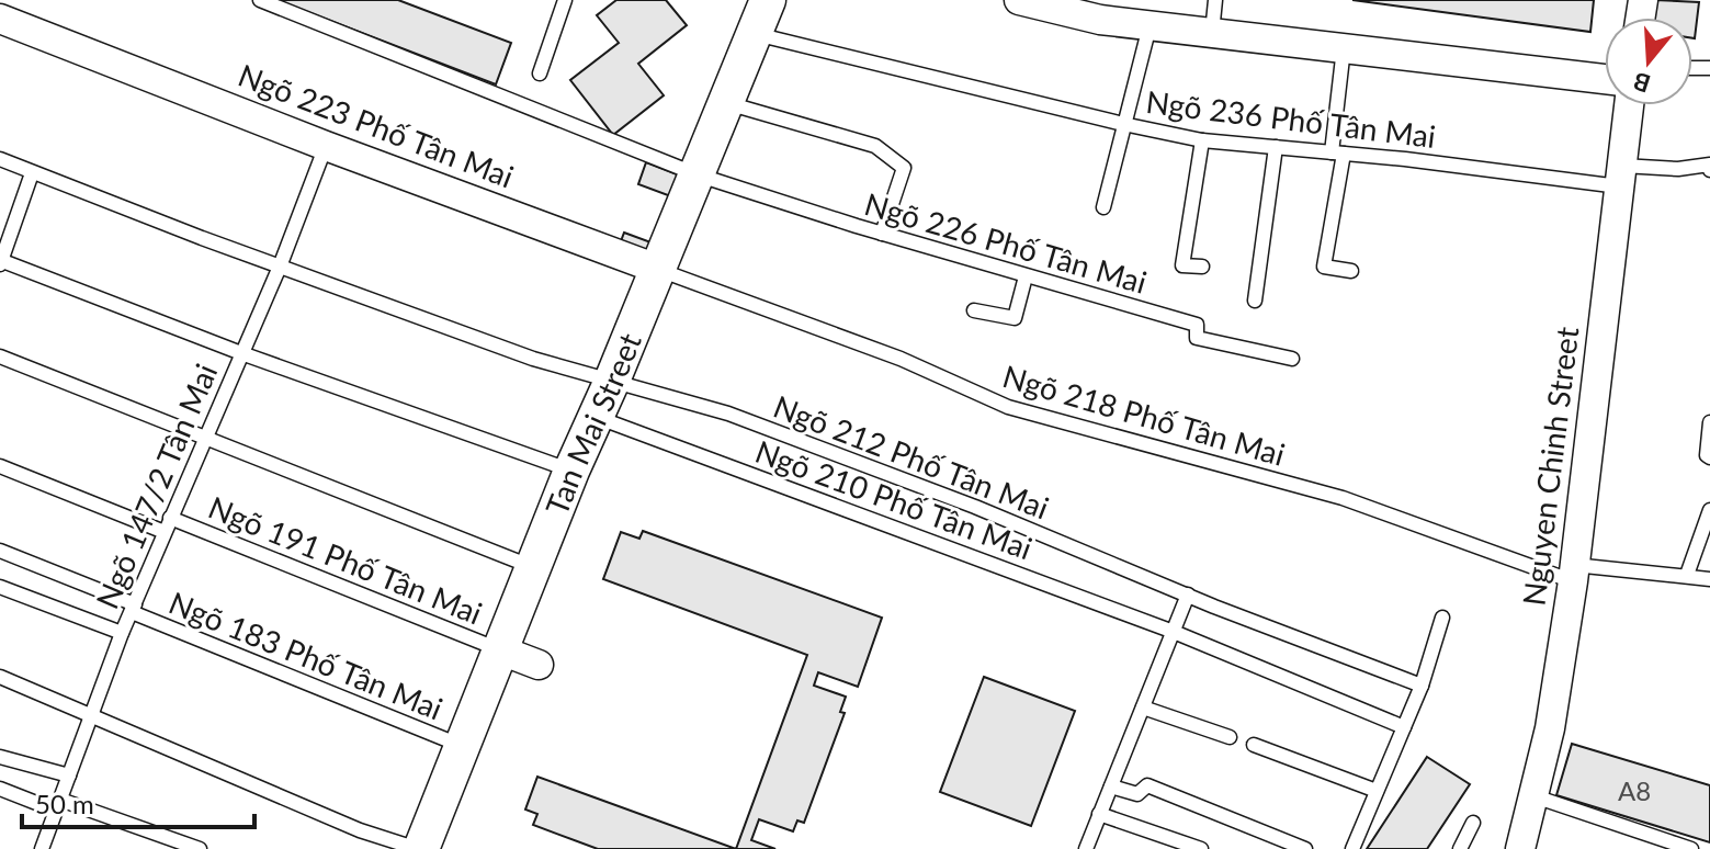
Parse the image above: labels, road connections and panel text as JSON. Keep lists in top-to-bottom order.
{
  "streets": {
    "street": ["Ngõ 223 Phố Tân Mai", "Tan Mai Street", "Nguyen Chinh Street"],
    "lane": [
      "Ngõ 236 Phố Tân Mai",
      "Ngõ 226 Phố Tân Mai",
      "Ngõ 218 Phố Tân Mai",
      "Ngõ 212 Phố Tân Mai",
      "Ngõ 147/2 Tân Mai",
      "Ngõ 210 Phố Tân Mai",
      "Ngõ 191 Phố Tân Mai",
      "Ngõ 183 Phố Tân Mai"
    ]
  },
  "crossings": [
    ["Ngõ 236 Phố Tân Mai", "Tan Mai Street"],
    ["Ngõ 236 Phố Tân Mai", "Nguyen Chinh Street"],
    ["Ngõ 223 Phố Tân Mai", "Ngõ 218 Phố Tân Mai"],
    ["Ngõ 223 Phố Tân Mai", "Tan Mai Street"],
    ["Ngõ 223 Phố Tân Mai", "Ngõ 147/2 Tân Mai"],
    ["Ngõ 226 Phố Tân Mai", "Tan Mai Street"],
    ["Ngõ 218 Phố Tân Mai", "Tan Mai Street"],
    ["Ngõ 218 Phố Tân Mai", "Nguyen Chinh Street"],
    ["Tan Mai Street", "Ngõ 212 Phố Tân Mai"],
    ["Tan Mai Street", "Ngõ 210 Phố Tân Mai"],
    ["Tan Mai Street", "Ngõ 191 Phố Tân Mai"],
    ["Tan Mai Street", "Ngõ 183 Phố Tân Mai"],
    ["Ngõ 212 Phố Tân Mai", "Ngõ 147/2 Tân Mai"],
    ["Ngõ 147/2 Tân Mai", "Ngõ 191 Phố Tân Mai"],
    ["Ngõ 147/2 Tân Mai", "Ngõ 183 Phố Tân Mai"]
  ],
  "house_numbers": ["A8"],
  "scale_bar": "50 m",
  "north": "bottom"
}
